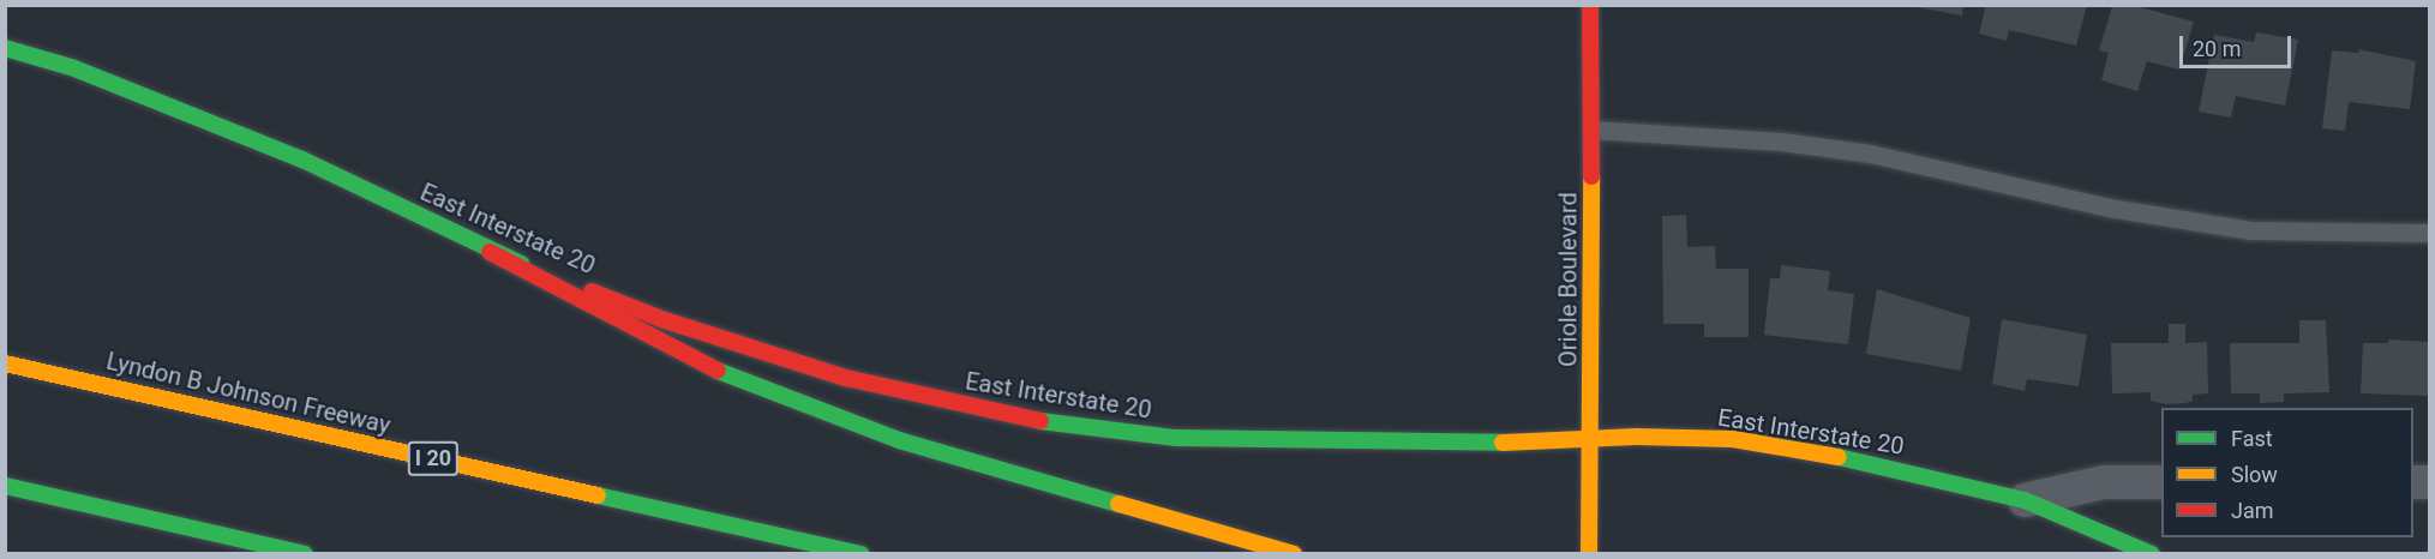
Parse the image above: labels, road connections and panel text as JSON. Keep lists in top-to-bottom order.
{
  "streets": {
    "main road": [
      "East Interstate 20",
      "Oriole Boulevard",
      "Lyndon B Johnson Freeway",
      "I 20"
    ]
  },
  "crossings": [
    ["East Interstate 20", "Oriole Boulevard"]
  ],
  "legend": ["Fast", "Slow", "Jam"],
  "scale_bar": "20 m"
}
